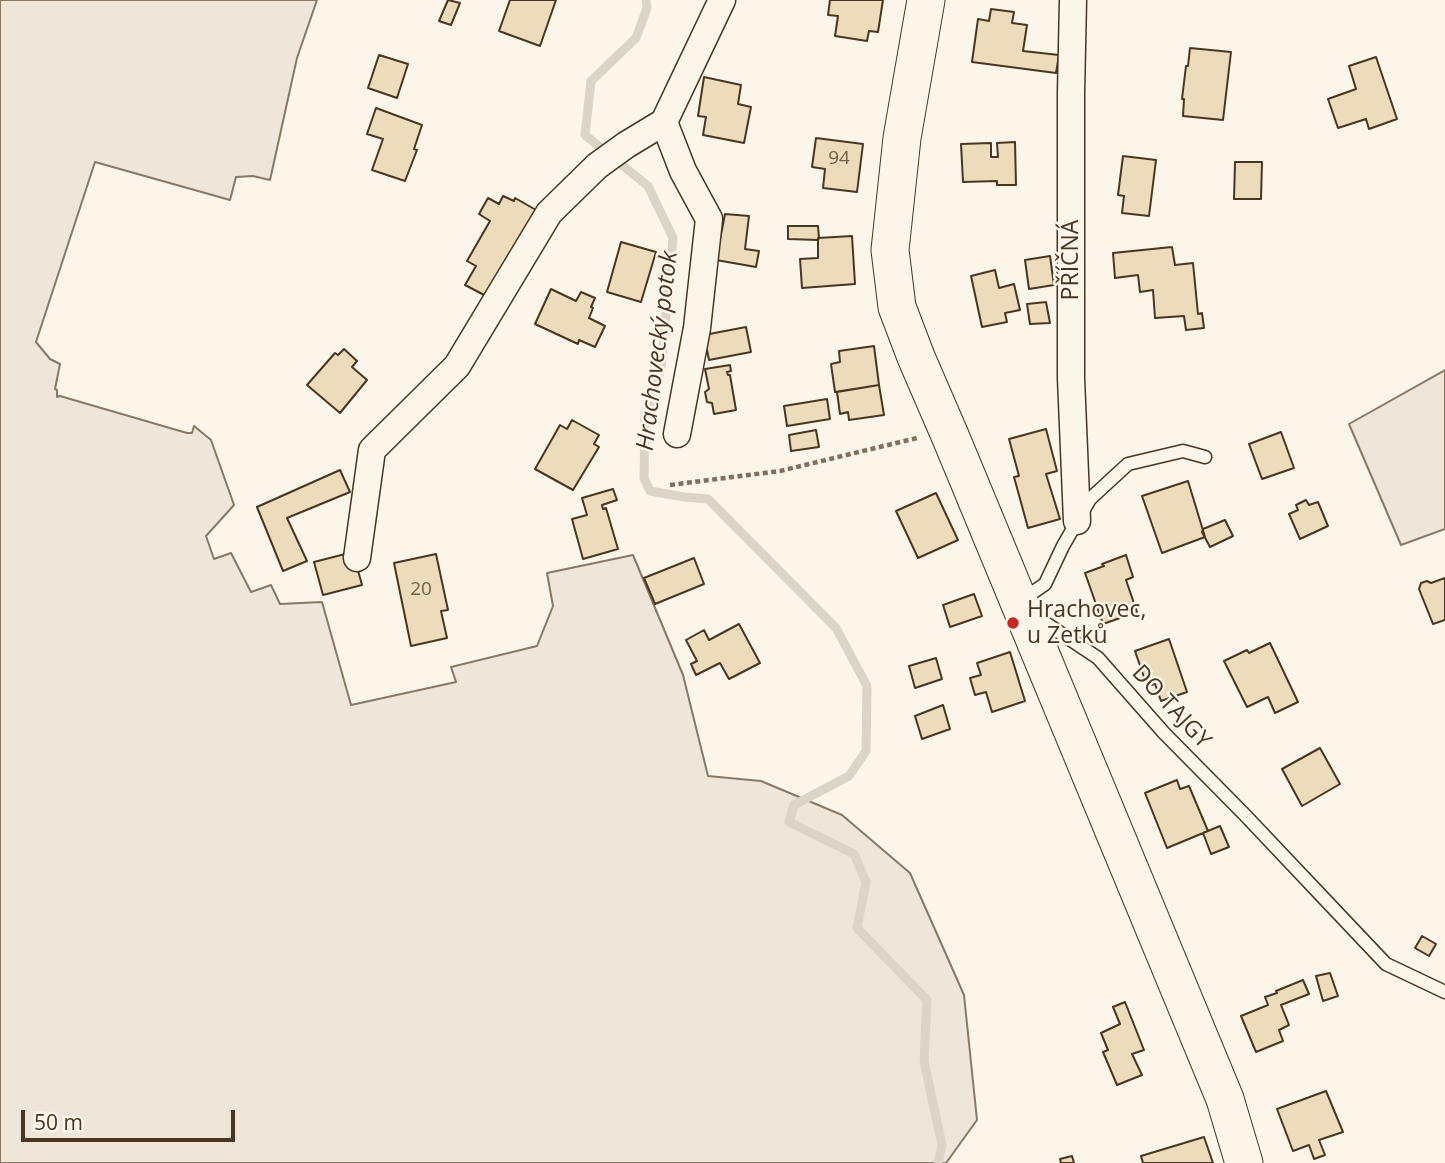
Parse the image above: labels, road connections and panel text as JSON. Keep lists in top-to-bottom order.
{
  "streets": {
    "street": ["PŘÍČNÁ"],
    "lane": ["DO TAJGY"]
  },
  "water": ["Hrachovecký potok"],
  "places": ["Hrachovec, u Zetků"],
  "house_numbers": ["94", "20"],
  "scale_bar": "50 m"
}
